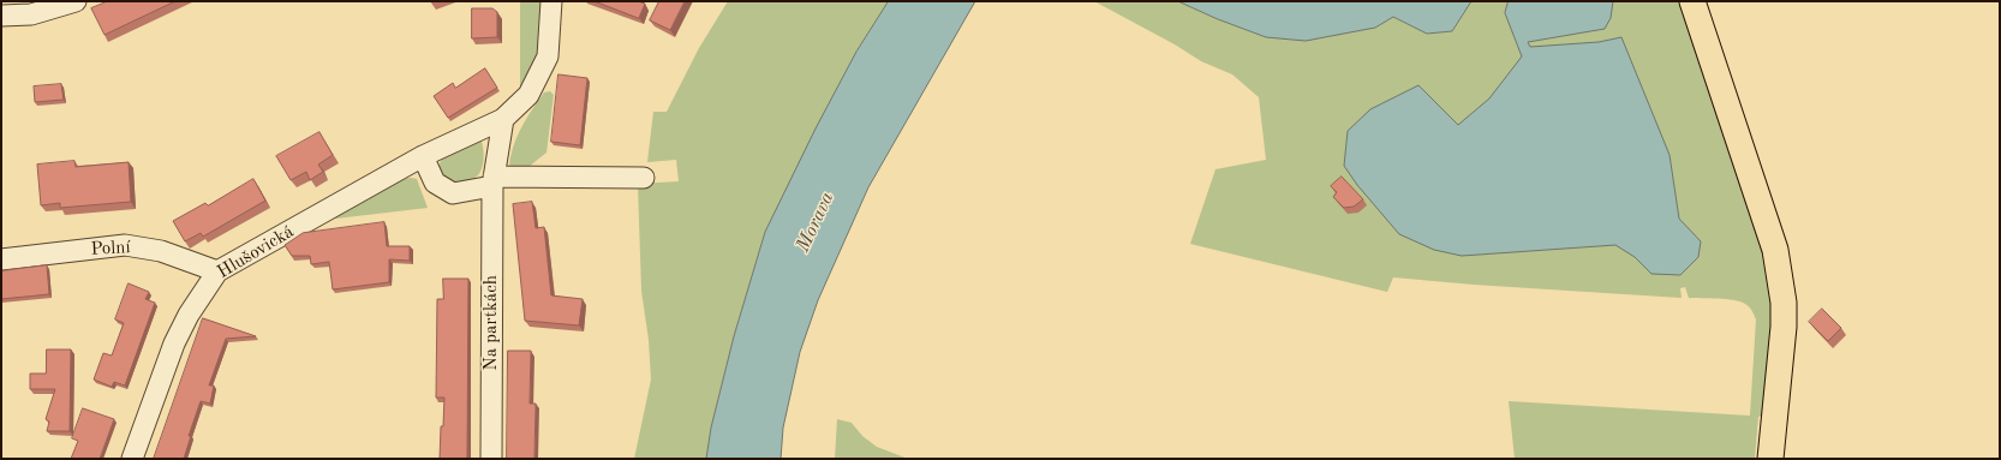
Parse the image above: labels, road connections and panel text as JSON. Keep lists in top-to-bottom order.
{
  "streets": {
    "street": ["Polní", "Hlušovická", "Na partkách"]
  },
  "crossings": [
    ["Polní", "Hlušovická"],
    ["Hlušovická", "Na partkách"]
  ],
  "water": ["Morava"]
}
